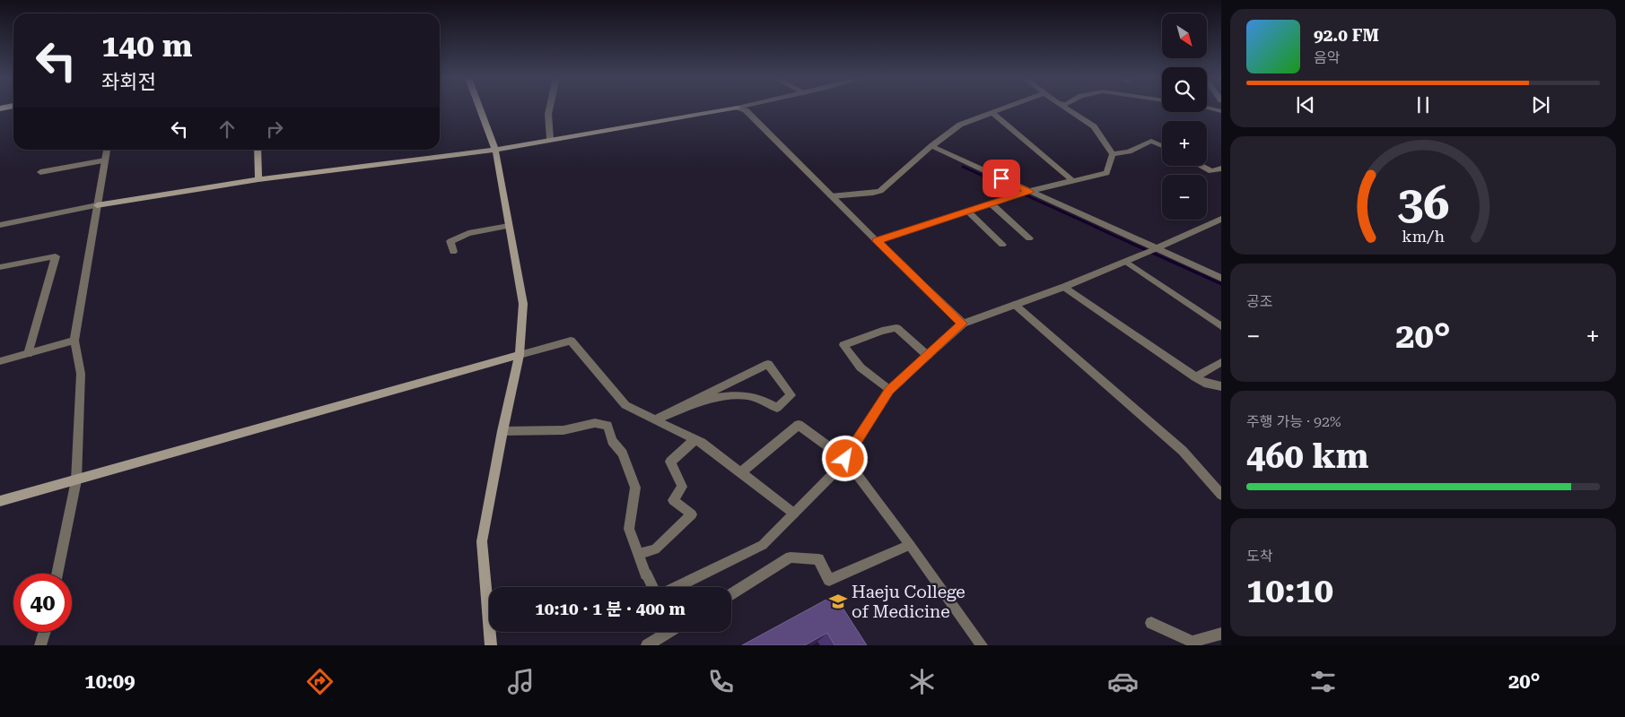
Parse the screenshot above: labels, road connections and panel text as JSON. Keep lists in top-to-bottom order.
{
  "places": {
    "school or university": ["Haeju College of Medicine"]
  },
  "north": "bottom right",
  "page": {
    "map_buttons": ["+", "−"],
    "turn": ["140 m", "좌회전"],
    "song": ["92.0 FM", "음악"],
    "tile": [
      "공조",
      ["주행 가능 · 92%", "460 km"],
      ["도착", "10:10"]
    ],
    "heat": ["−", "20°", "+"],
    "limit": "40",
    "trip": "10:10 · 1 분 · 400 m",
    "tabs": ["10:09", "20°"],
    "gauge": ["36", "km/h"]
  }
}
